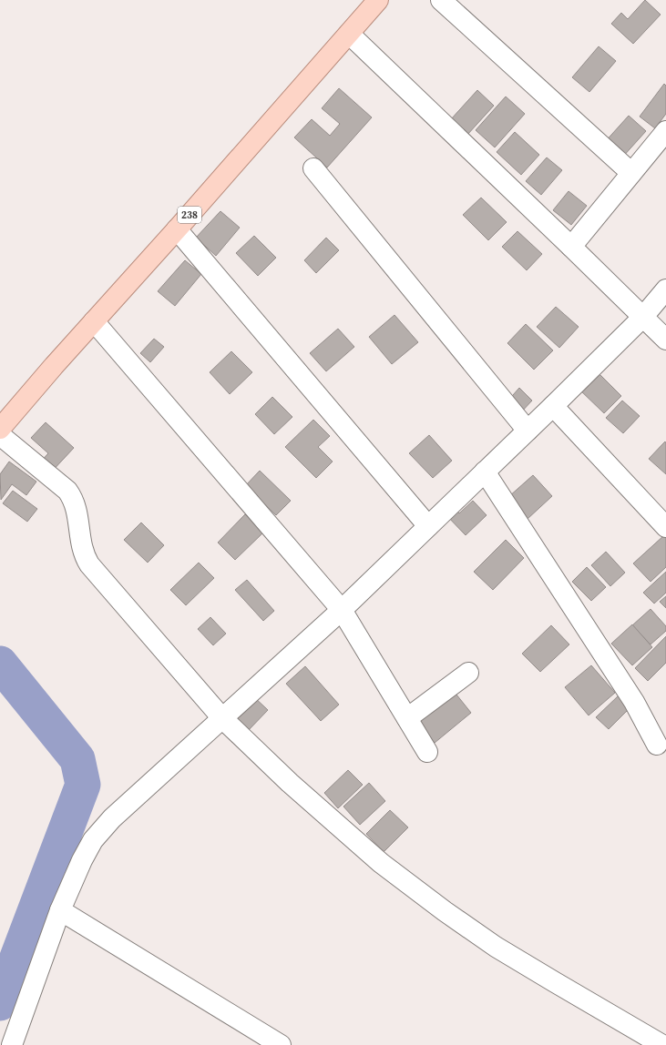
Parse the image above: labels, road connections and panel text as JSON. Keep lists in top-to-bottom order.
{
  "streets": {
    "main road": ["238"]
  }
}
